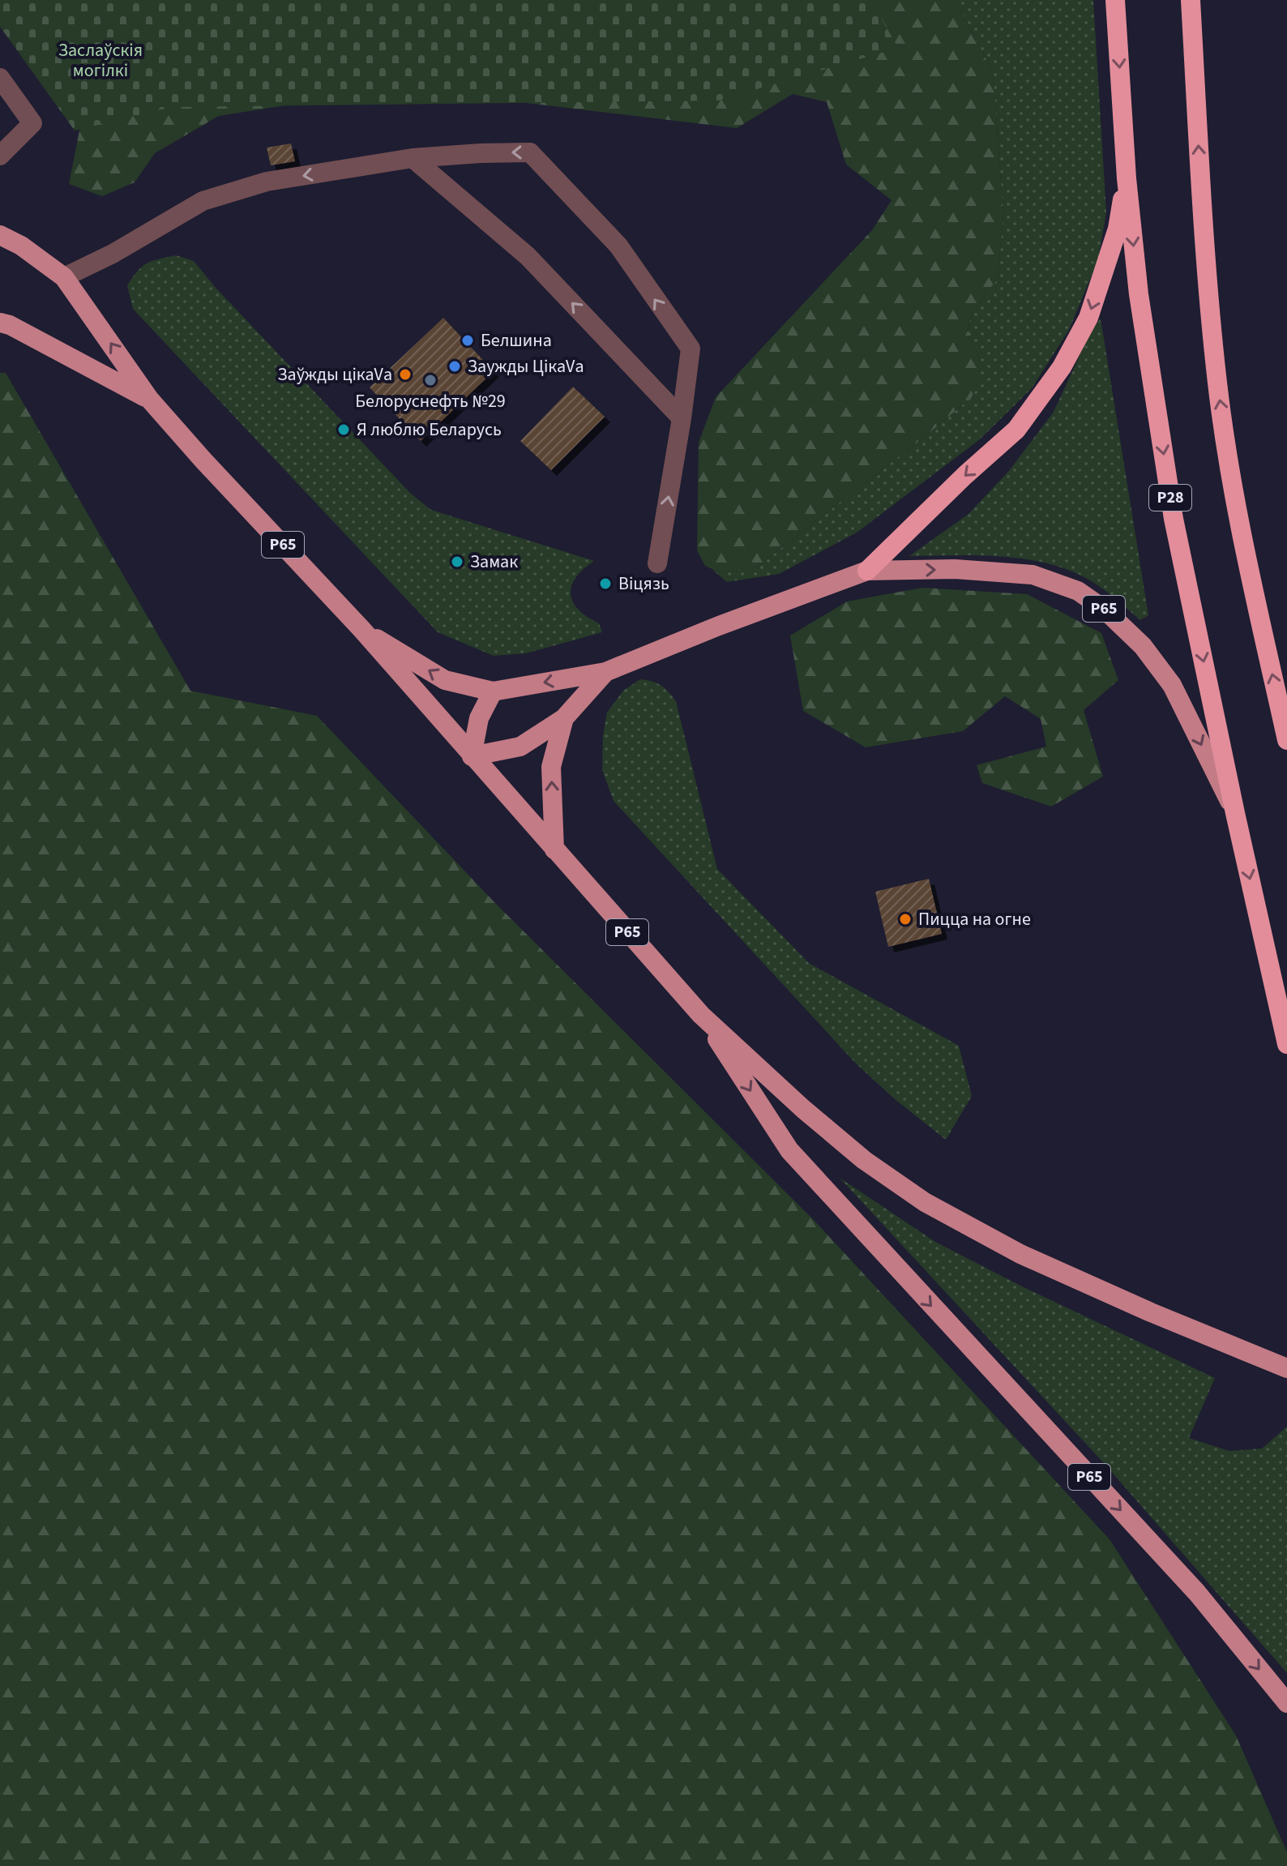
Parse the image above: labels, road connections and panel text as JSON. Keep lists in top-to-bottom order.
{
  "streets": {
    "highway": ["Р28", "Р65"]
  },
  "crossings": [
    ["Р28", "Р65"]
  ],
  "parks": ["Заслаўскія могілкі"],
  "places": [
    "Белшина",
    "Заужды ЦікаVа",
    "Заўжды цікаVа",
    "Белоруснефть №29",
    "Я люблю Беларусь",
    "Замак",
    "Віцязь",
    "Пицца на огне"
  ]
}
